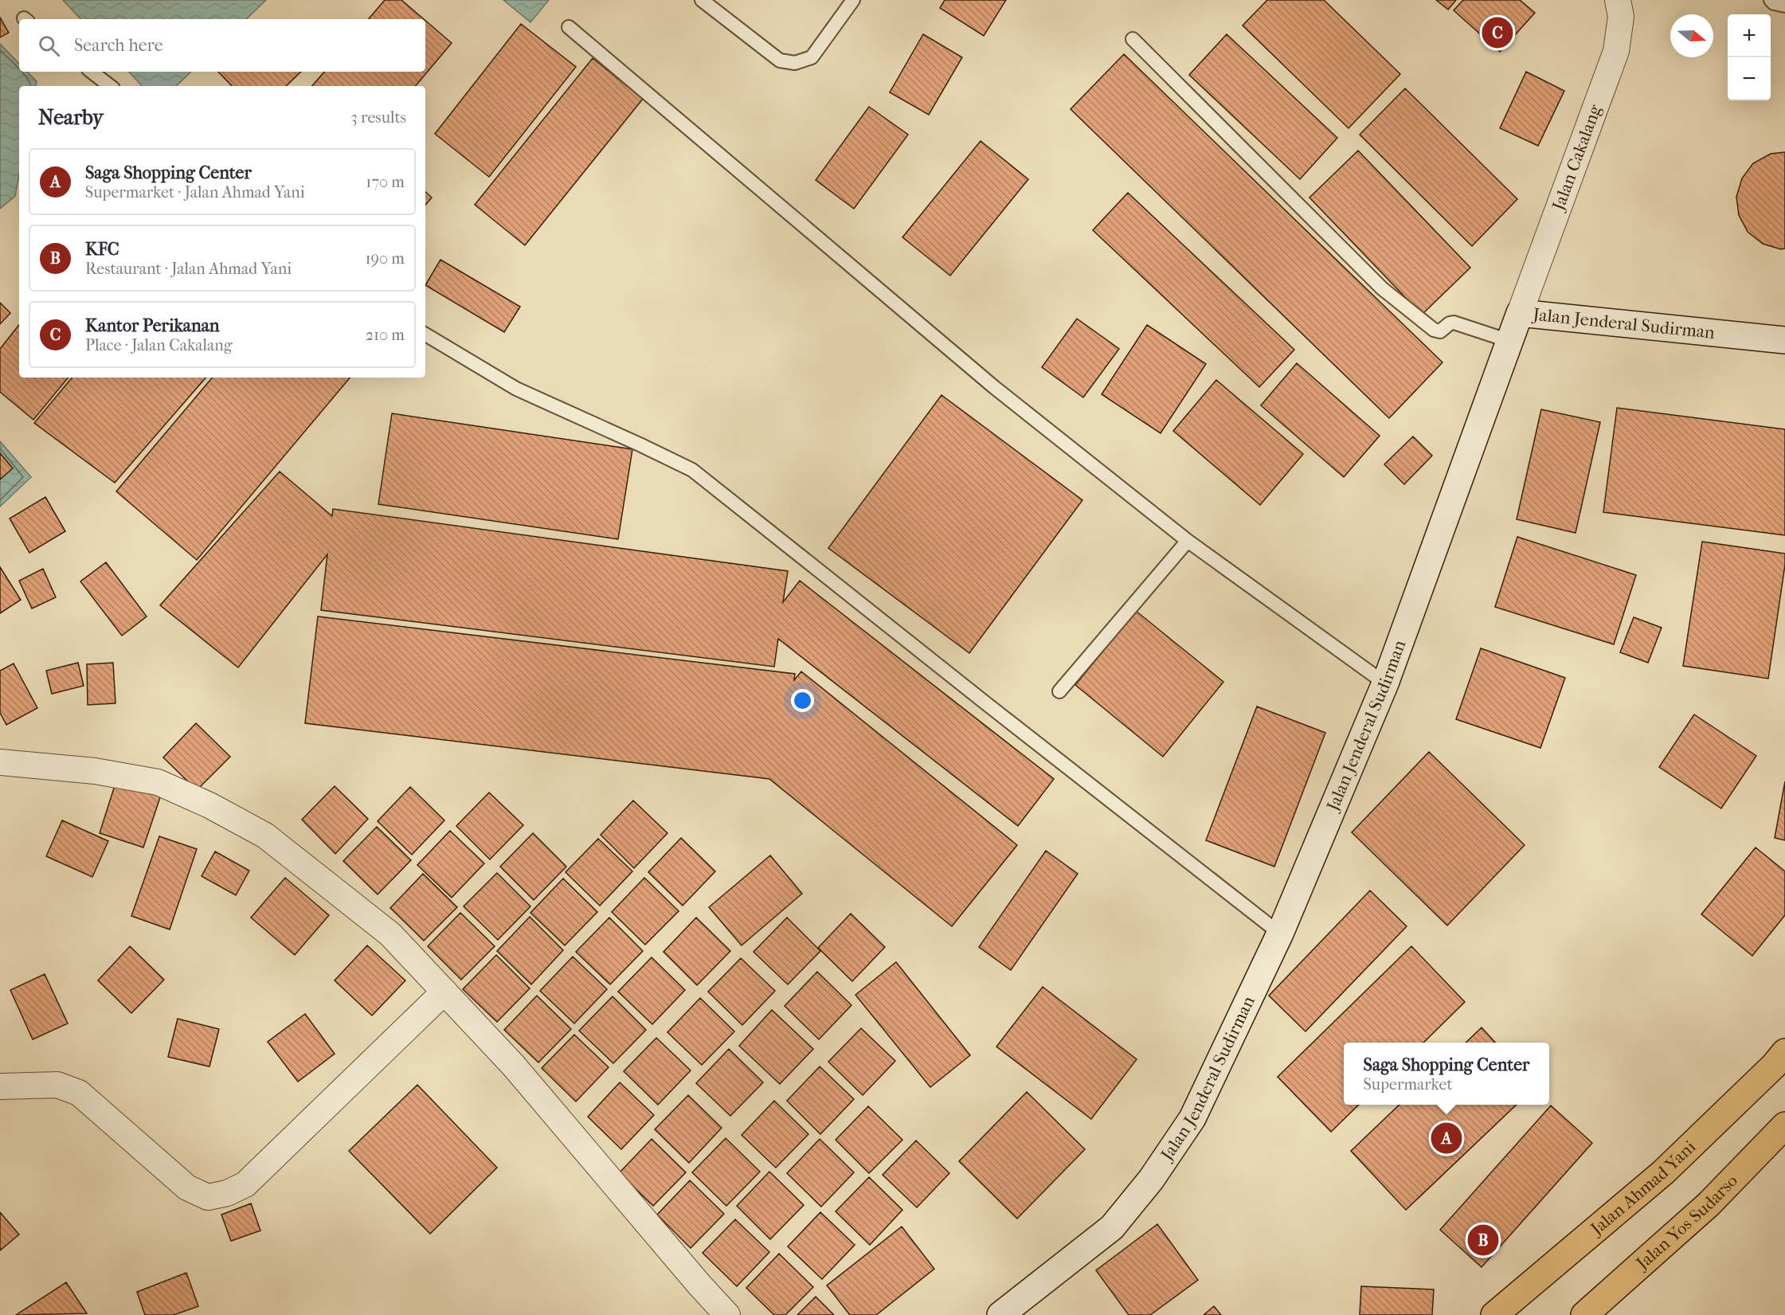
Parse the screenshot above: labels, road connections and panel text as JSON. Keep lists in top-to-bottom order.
{
  "streets": {
    "highway": ["Jalan Ahmad Yani", "Jalan Yos Sudarso"],
    "main road": ["Jalan Jenderal Sudirman"],
    "street": ["Jalan Cakalang"]
  },
  "crossings": [
    ["Jalan Cakalang", "Jalan Jenderal Sudirman"]
  ],
  "north": "right",
  "page": {
    "map_buttons": ["+", "−"],
    "pins": ["C", "A", "B"],
    "search": "Search here",
    "heading": ["Nearby", "3 results"],
    "list": [
      {
        "mark": "A",
        "name": "Saga Shopping Center",
        "note": "Supermarket · Jalan Ahmad Yani",
        "value": "170 m"
      },
      {
        "mark": "B",
        "name": "KFC",
        "note": "Restaurant · Jalan Ahmad Yani",
        "value": "190 m"
      },
      {
        "mark": "C",
        "name": "Kantor Perikanan",
        "note": "Place · Jalan Cakalang",
        "value": "210 m"
      }
    ],
    "popup": ["Saga Shopping Center", "Supermarket"]
  }
}
